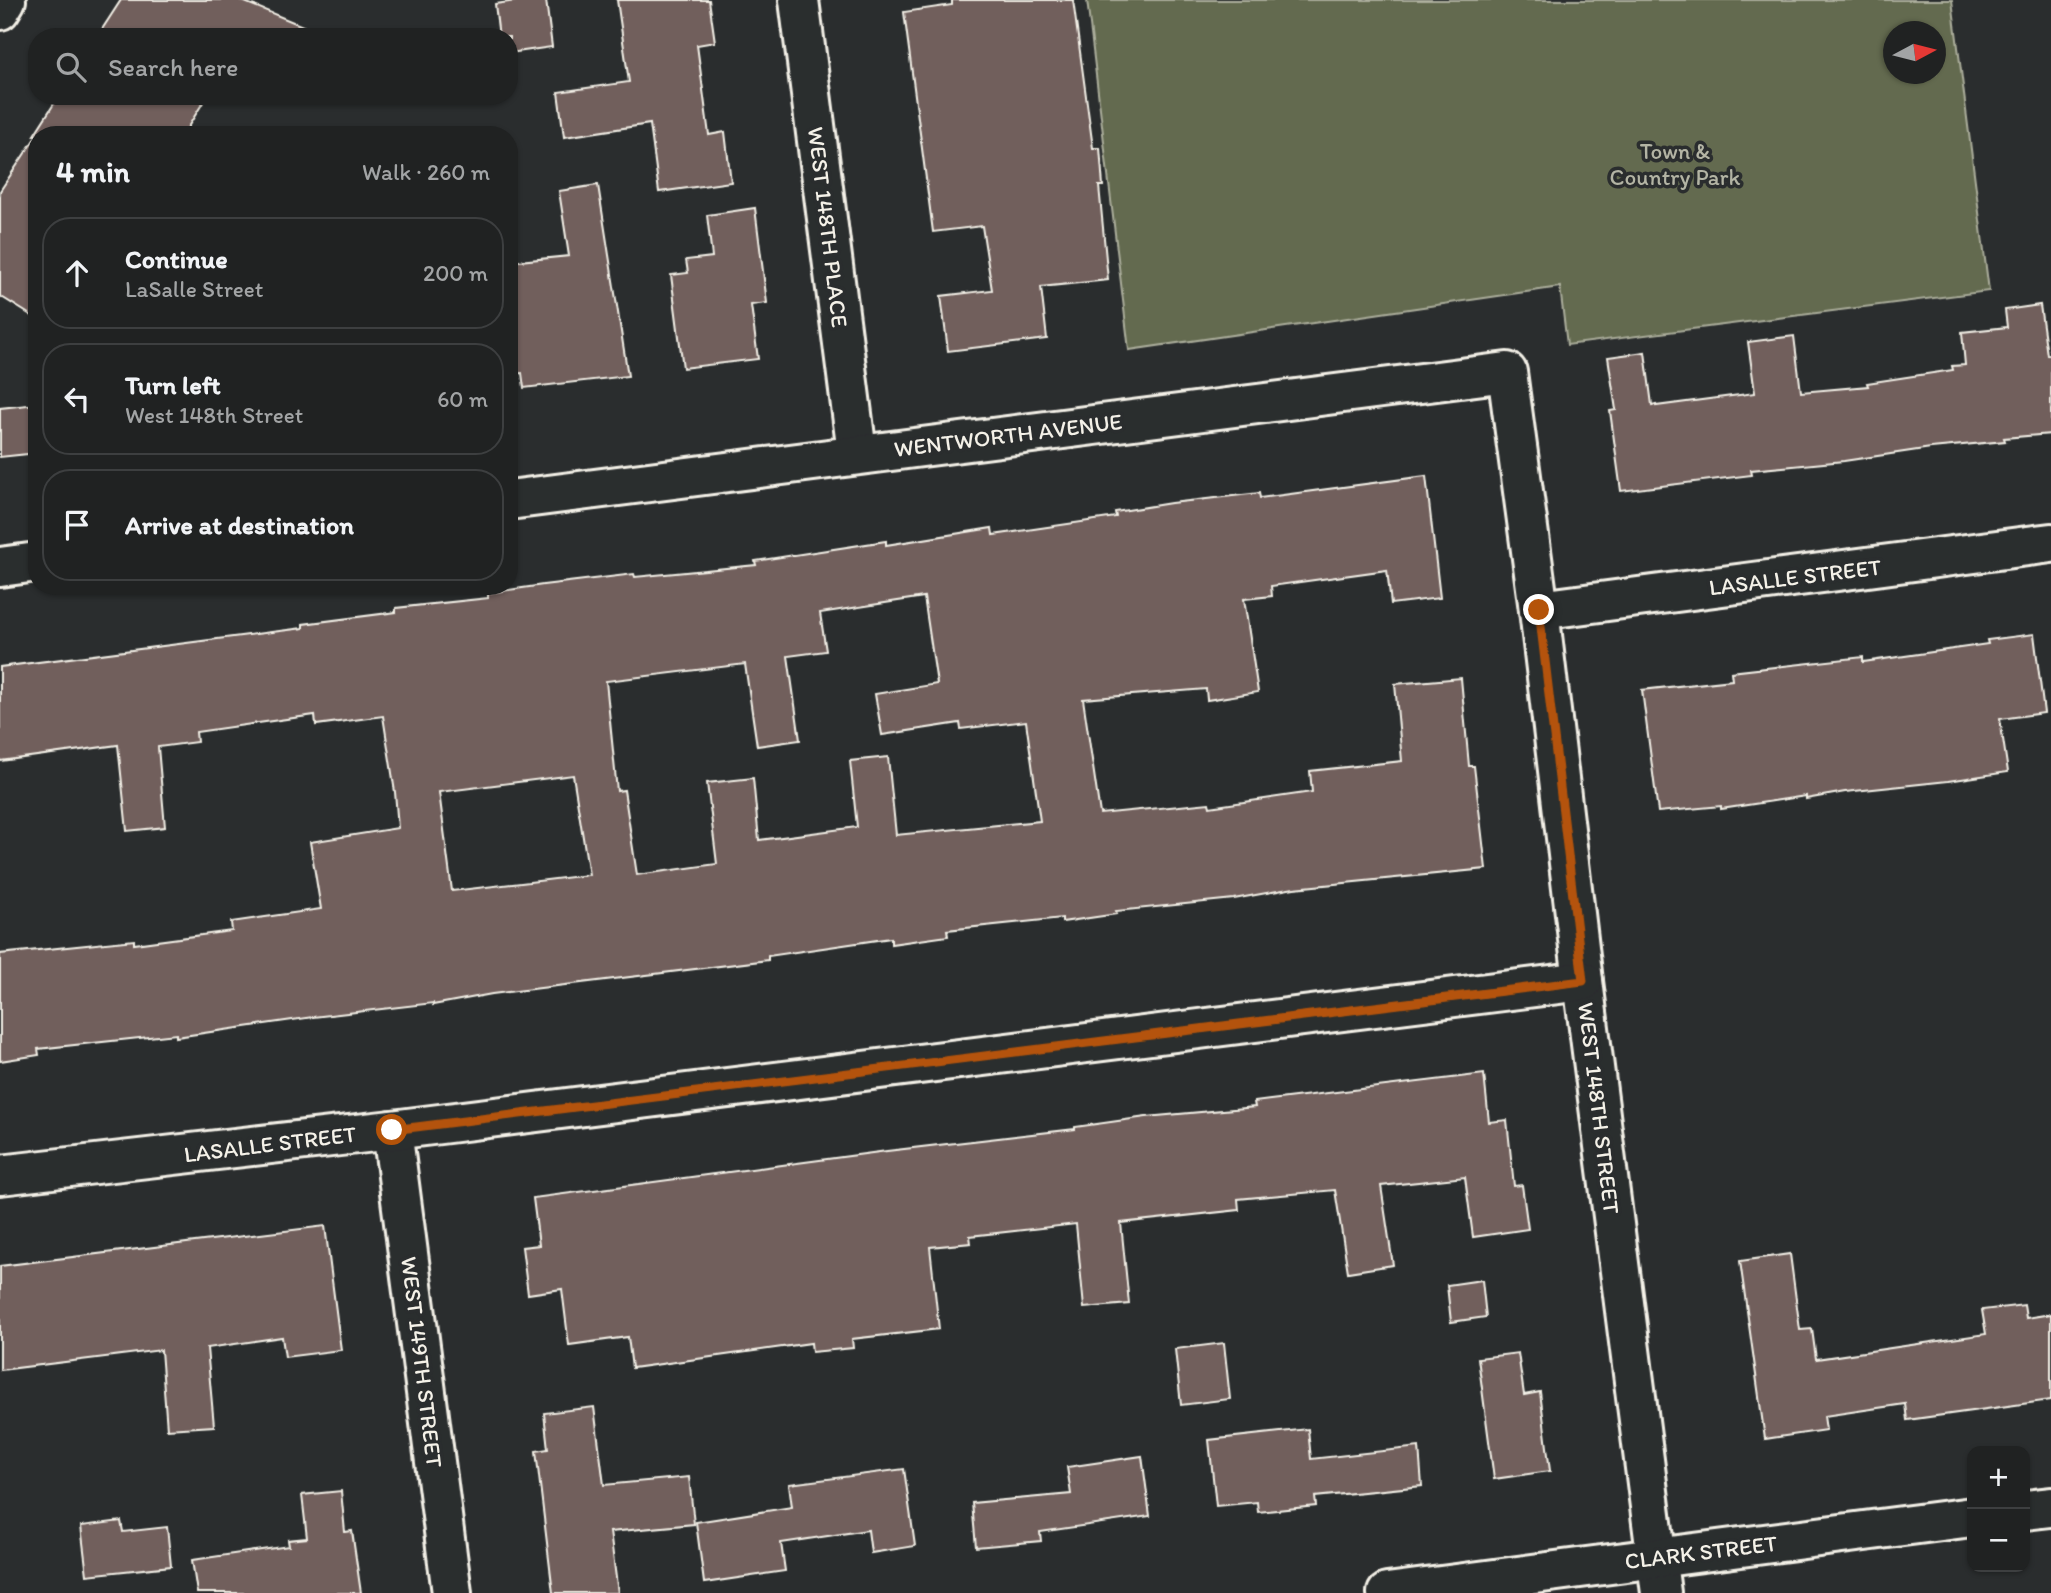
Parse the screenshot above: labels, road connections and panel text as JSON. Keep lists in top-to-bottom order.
{
  "streets": {
    "street": [
      "WEST 148TH PLACE",
      "WENTWORTH AVENUE",
      "LASALLE STREET",
      "WEST 148TH STREET",
      "WEST 149TH STREET",
      "CLARK STREET"
    ]
  },
  "crossings": [
    ["WEST 148TH PLACE", "WENTWORTH AVENUE"],
    ["WENTWORTH AVENUE", "WEST 148TH STREET"],
    ["LASALLE STREET", "WEST 148TH STREET"],
    ["LASALLE STREET", "WEST 149TH STREET"],
    ["WEST 148TH STREET", "CLARK STREET"]
  ],
  "parks": ["Town & Country Park"],
  "north": "right",
  "page": {
    "search": "Search here",
    "heading": ["4 min", "Walk · 260 m"],
    "list": [
      ["Continue", "LaSalle Street", "200 m"],
      ["Turn left", "West 148th Street", "60 m"],
      "Arrive at destination"
    ],
    "map_buttons": ["+", "−"]
  }
}
